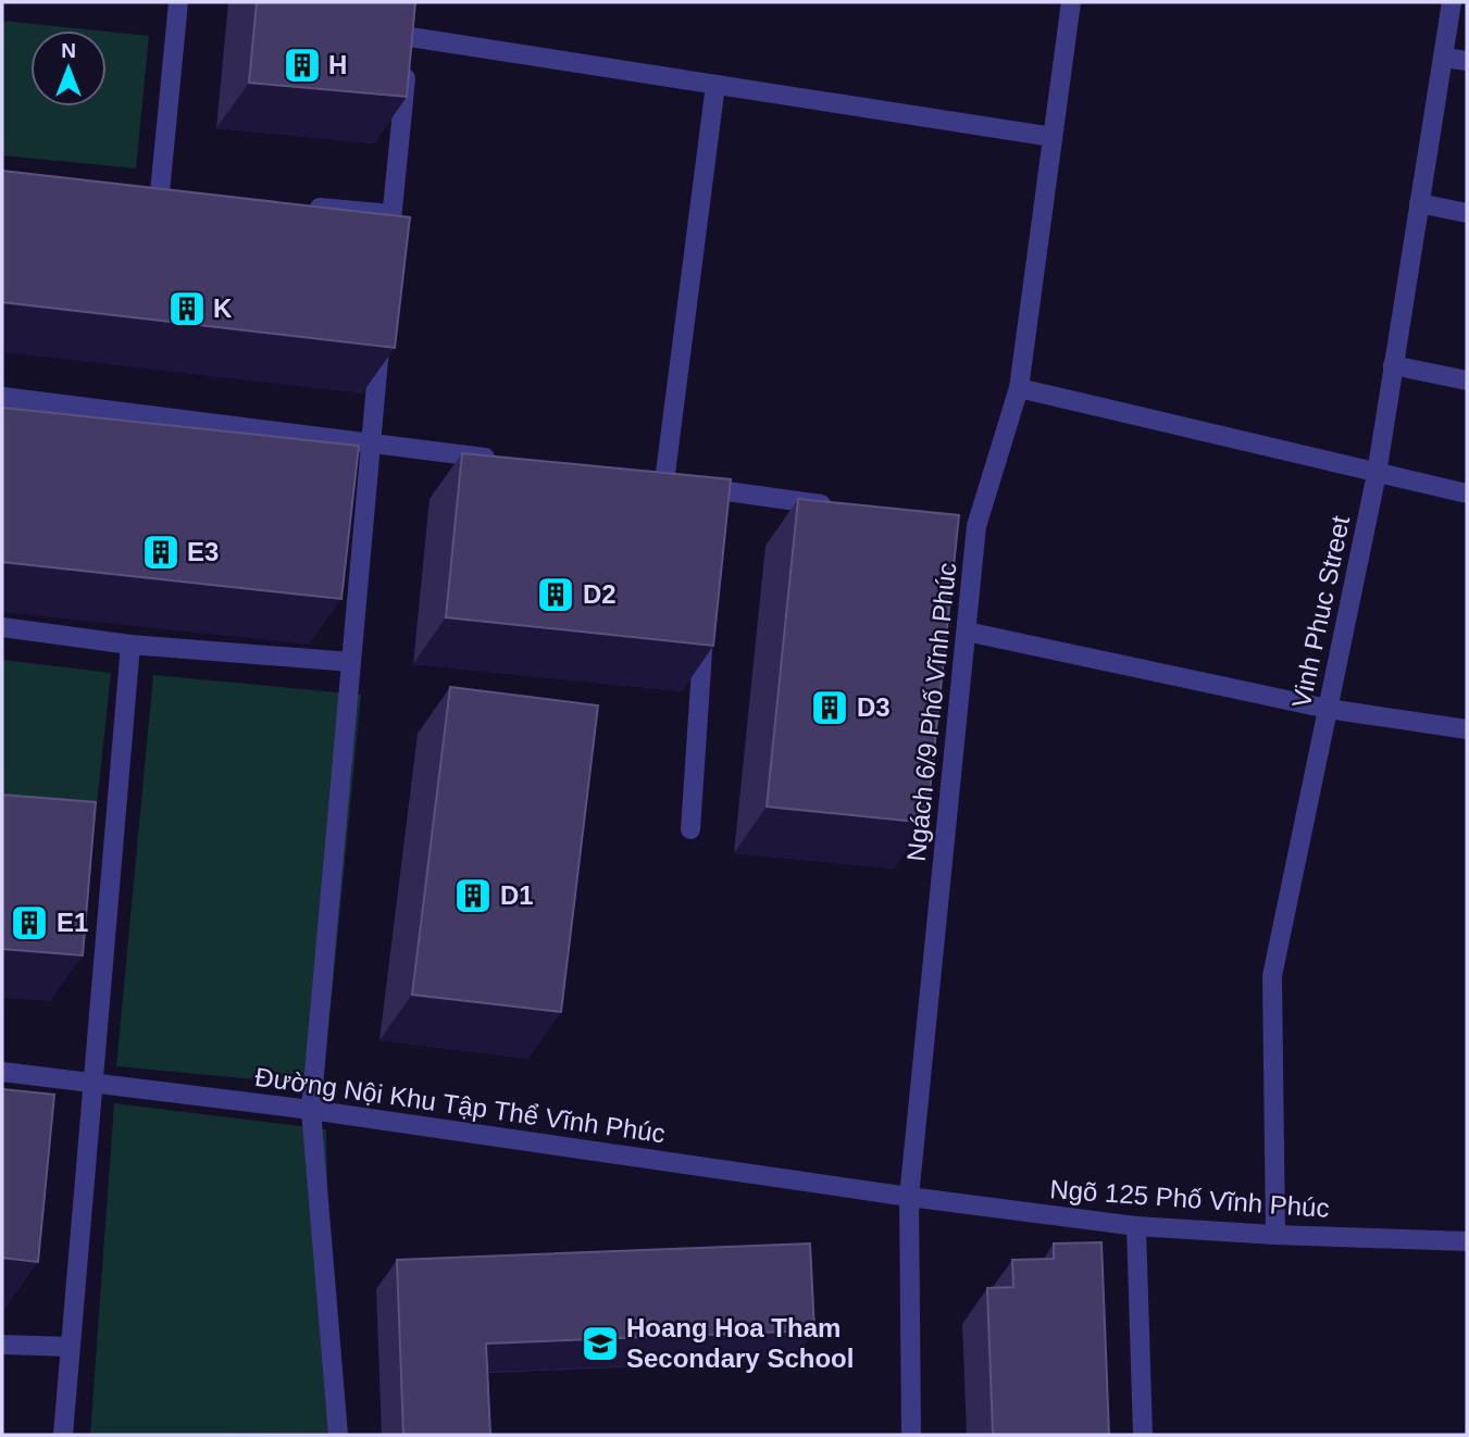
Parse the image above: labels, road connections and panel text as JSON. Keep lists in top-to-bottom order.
{
  "streets": {
    "street": [
      "Vinh Phuc Street",
      "Ngách 6/9 Phố Vĩnh Phúc",
      "Đường Nội Khu Tập Thể Vĩnh Phúc",
      "Ngõ 125 Phố Vĩnh Phúc"
    ]
  },
  "crossings": [
    ["Vinh Phuc Street", "Ngõ 125 Phố Vĩnh Phúc"],
    ["Ngách 6/9 Phố Vĩnh Phúc", "Đường Nội Khu Tập Thể Vĩnh Phúc"],
    ["Ngách 6/9 Phố Vĩnh Phúc", "Ngõ 125 Phố Vĩnh Phúc"],
    ["Đường Nội Khu Tập Thể Vĩnh Phúc", "Ngõ 125 Phố Vĩnh Phúc"]
  ],
  "places": {
    "building": [
      "H",
      "K",
      "E3",
      "D2",
      "D3",
      "D1",
      "E1"
    ],
    "school or university": ["Hoang Hoa Tham Secondary School"]
  },
  "north": "top"
}
